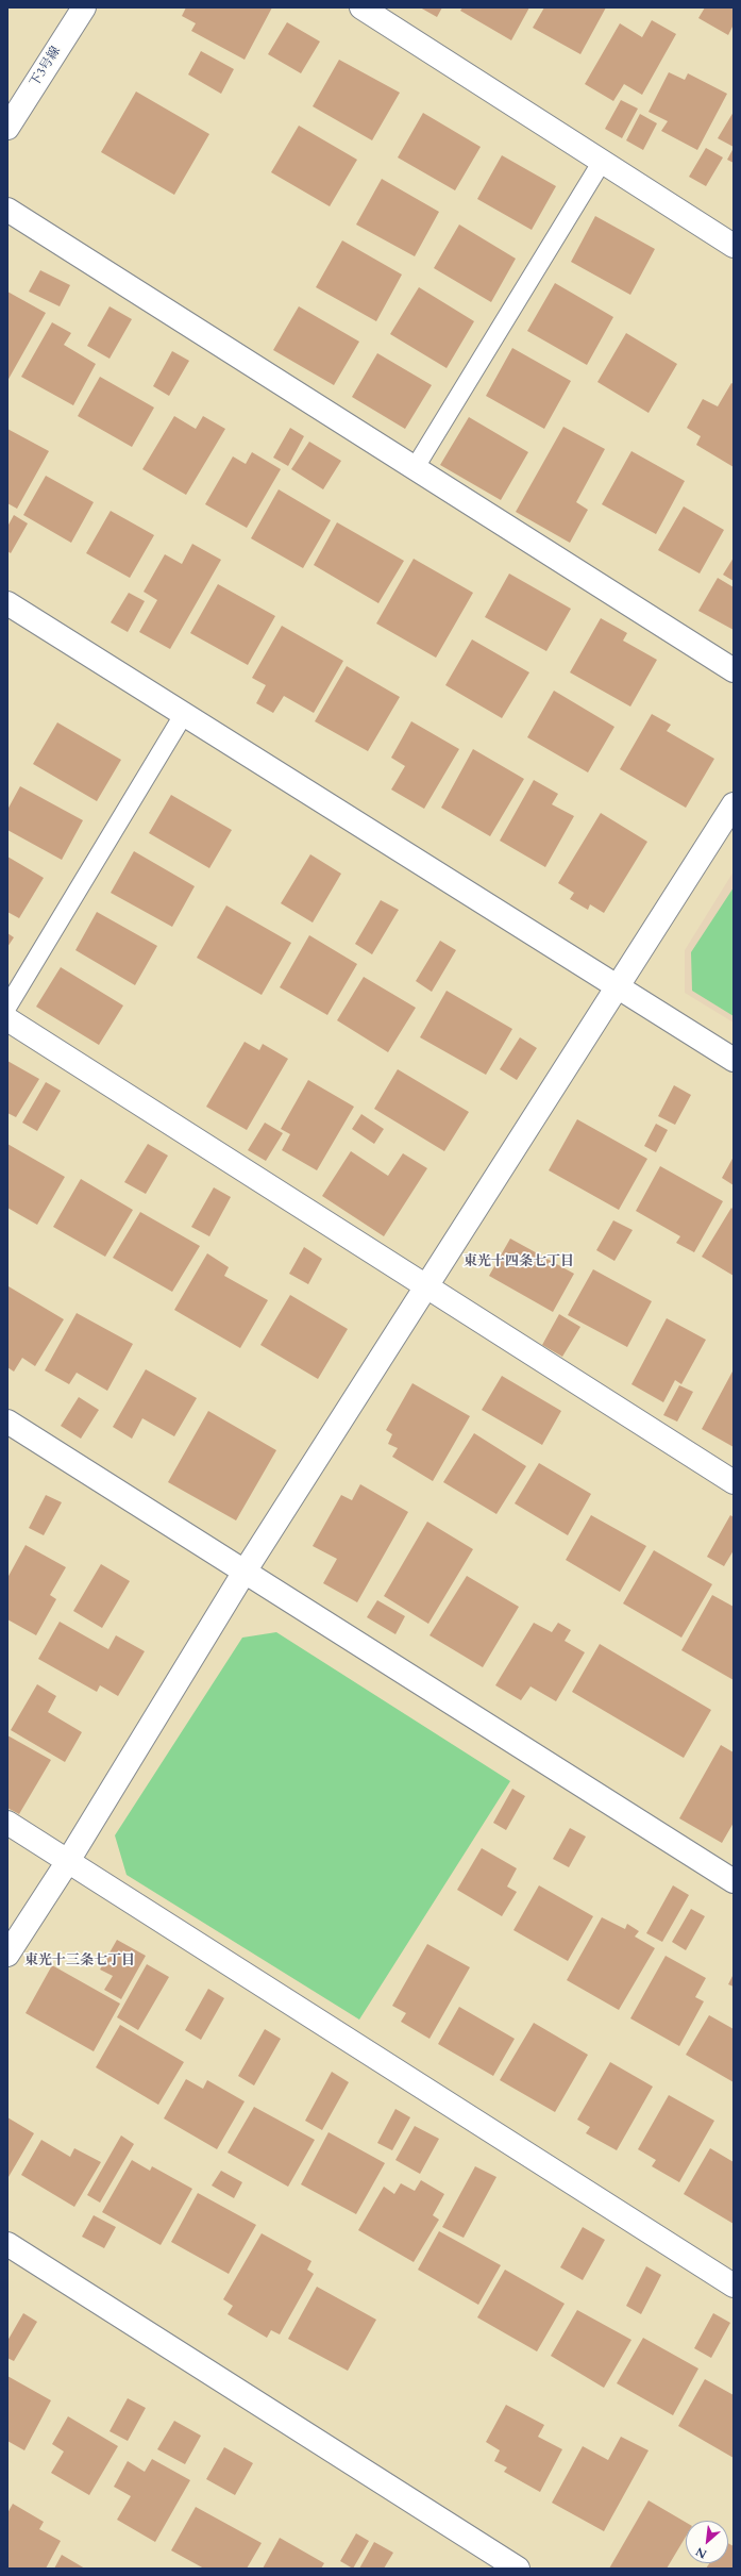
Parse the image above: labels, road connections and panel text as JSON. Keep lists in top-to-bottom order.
{
  "streets": {
    "street": ["下3号線"]
  },
  "districts": ["東光十四条七丁目", "東光十三条七丁目"],
  "north": "bottom left"
}
